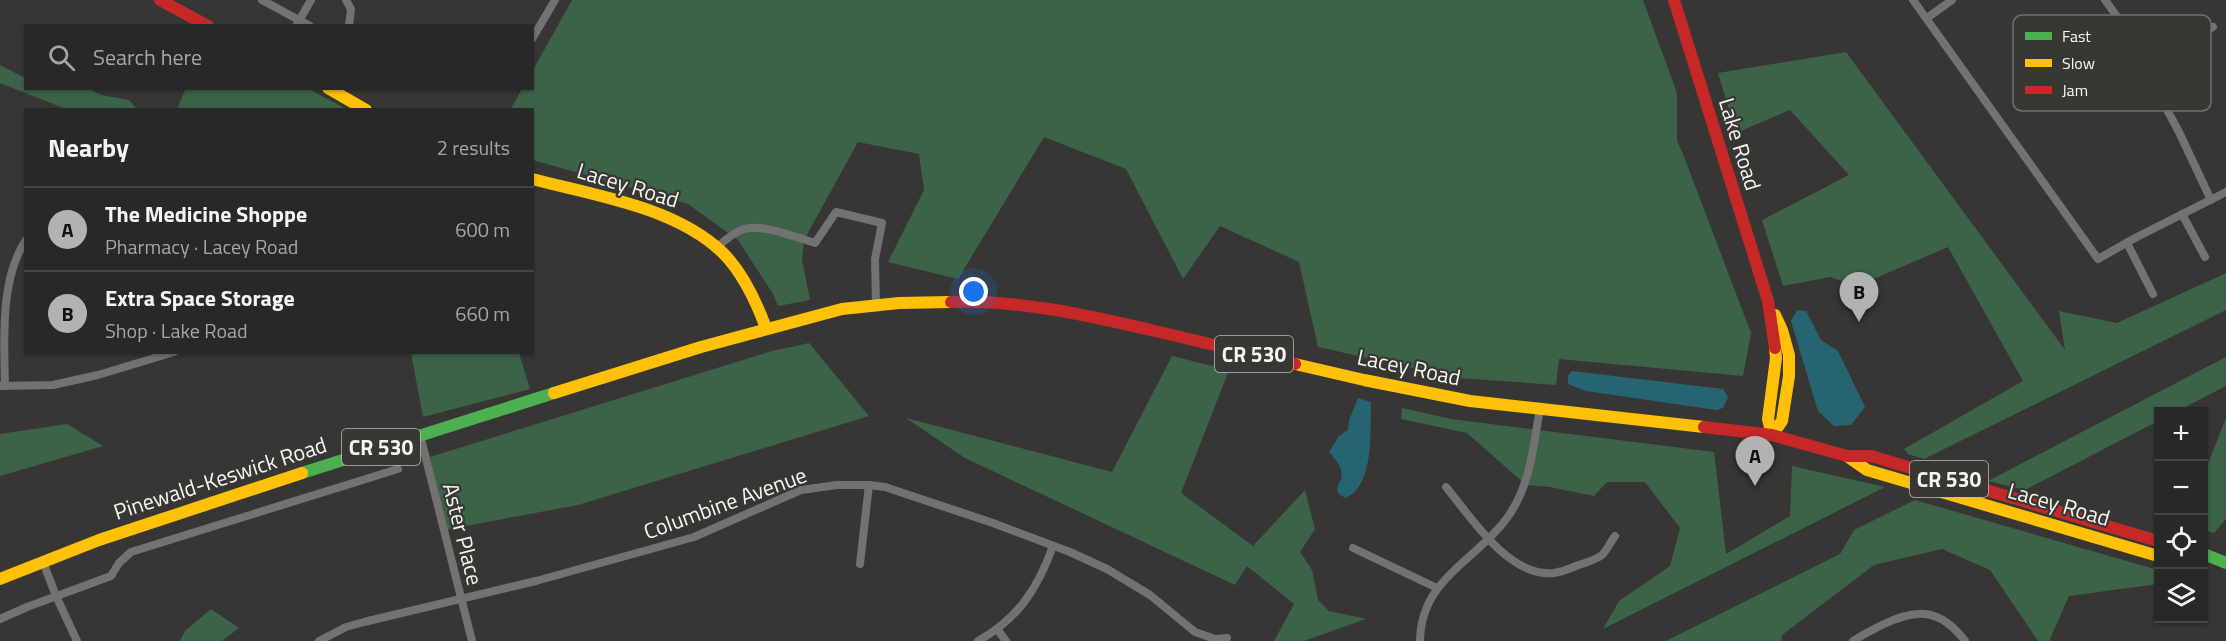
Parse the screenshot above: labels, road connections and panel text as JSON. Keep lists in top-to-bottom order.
{
  "streets": {
    "main road": [
      "Lake Road",
      "Lacey Road",
      "CR 530",
      "Pinewald-Keswick Road"
    ],
    "street": ["Columbine Avenue", "Aster Place"]
  },
  "crossings": [
    ["Lake Road", "Lacey Road"],
    ["Lacey Road", "CR 530"],
    ["Lacey Road", "Pinewald-Keswick Road"],
    ["CR 530", "Pinewald-Keswick Road"],
    ["Pinewald-Keswick Road", "Aster Place"],
    ["Columbine Avenue", "Aster Place"]
  ],
  "legend": ["Fast", "Slow", "Jam"],
  "page": {
    "search": "Search here",
    "heading": ["Nearby", "2 results"],
    "list": [
      {
        "mark": "A",
        "name": "The Medicine Shoppe",
        "note": "Pharmacy · Lacey Road",
        "value": "600 m"
      },
      {
        "mark": "B",
        "name": "Extra Space Storage",
        "note": "Shop · Lake Road",
        "value": "660 m"
      }
    ],
    "pins": ["B", "A"],
    "map_buttons": ["+", "−"]
  }
}
